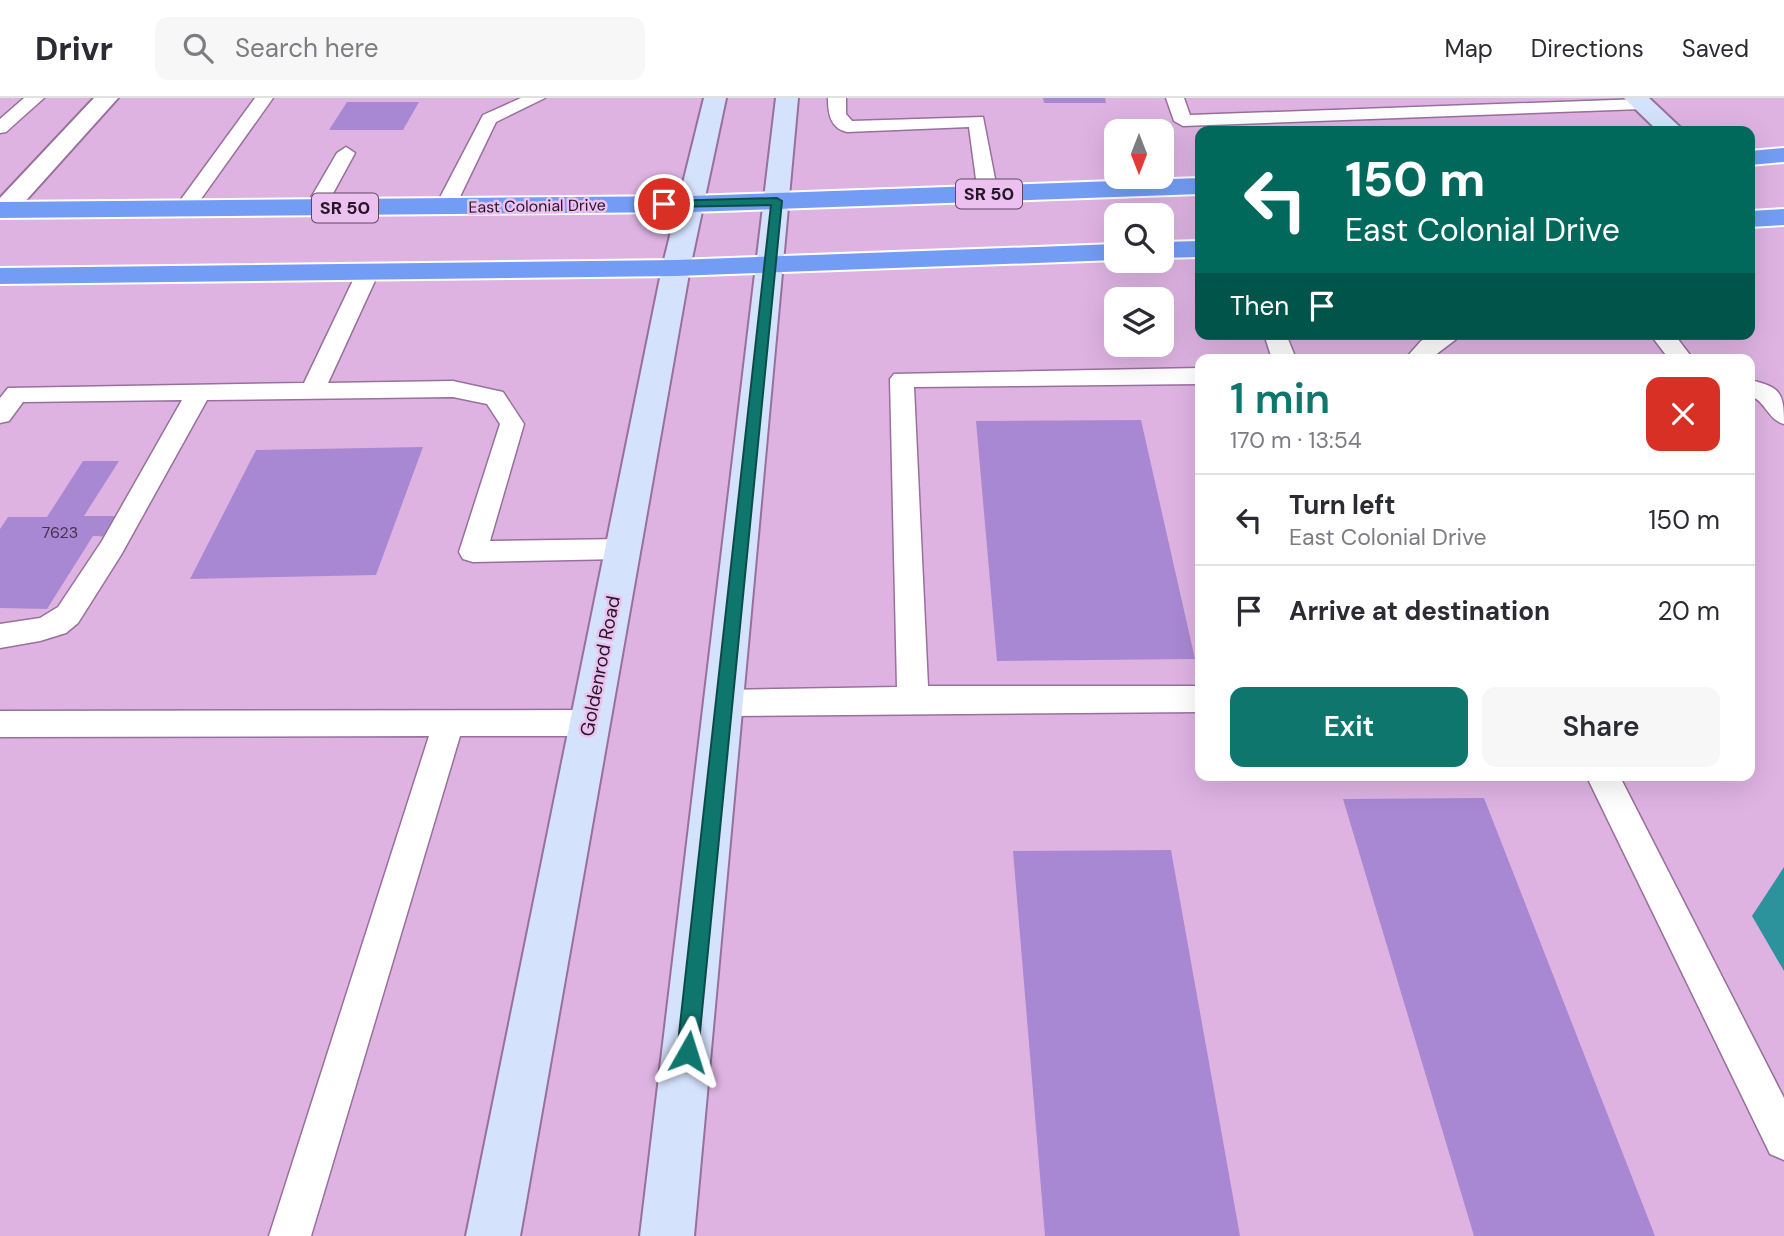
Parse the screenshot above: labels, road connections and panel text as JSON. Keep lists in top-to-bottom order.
{
  "streets": {
    "highway": ["SR 50", "East Colonial Drive"],
    "main road": ["Goldenrod Road"]
  },
  "crossings": [
    ["East Colonial Drive", "Goldenrod Road"]
  ],
  "house_numbers": ["7623"],
  "north": "bottom",
  "page": {
    "header": "Drivr",
    "search": "Search here",
    "nav": ["Map", "Directions", "Saved"],
    "turn": ["150 m", "East Colonial Drive"],
    "then": "Then",
    "heading": ["1 min", "170 m · 13:54"],
    "list": [
      {
        "name": "Turn left",
        "note": "East Colonial Drive",
        "value": "150 m"
      },
      {
        "name": "Arrive at destination",
        "value": "20 m"
      }
    ],
    "buttons": ["Exit", "Share"]
  }
}
